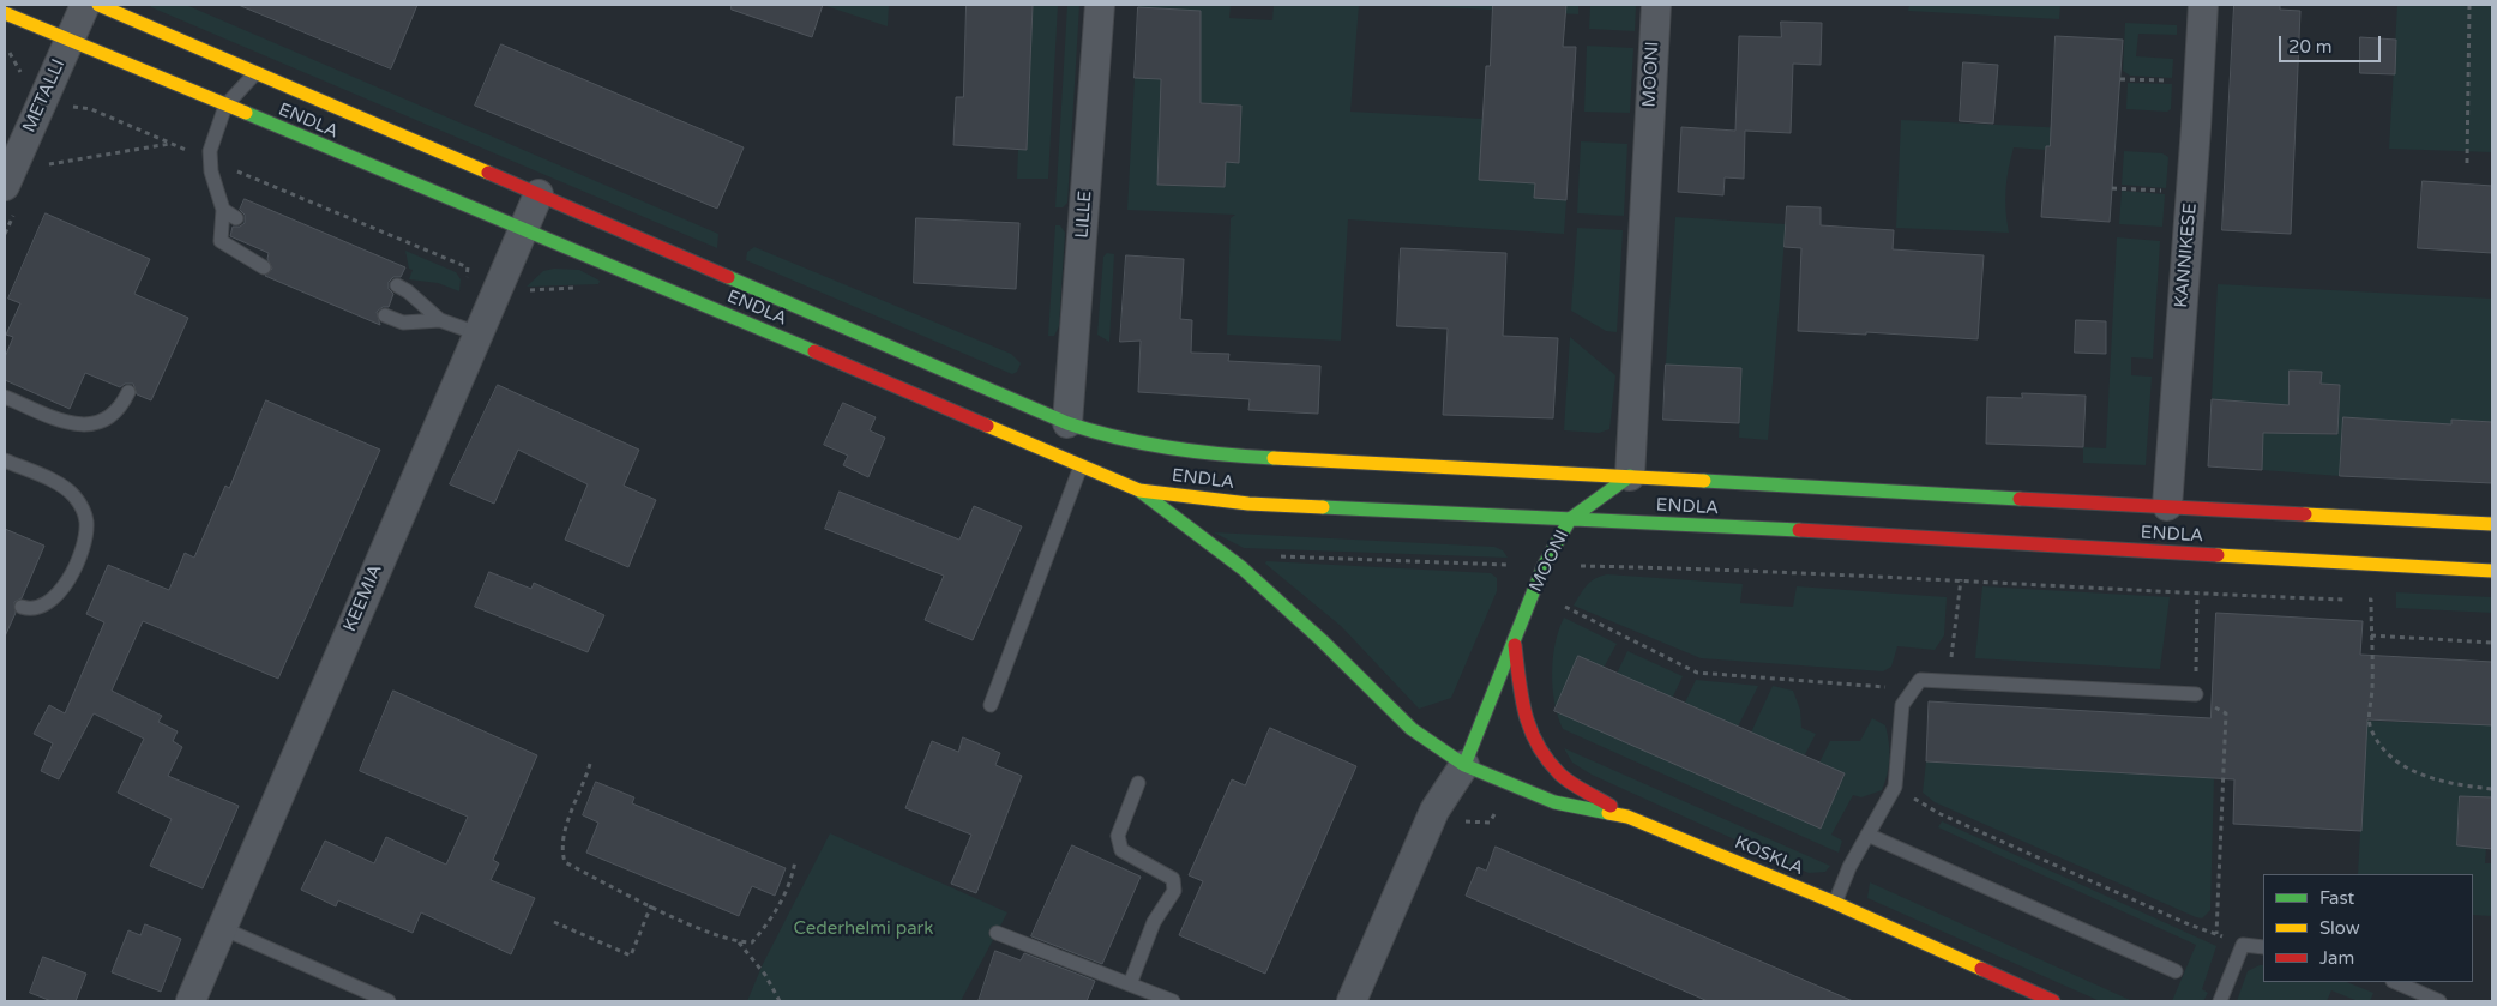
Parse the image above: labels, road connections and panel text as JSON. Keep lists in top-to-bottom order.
{
  "streets": {
    "main road": ["MOONI", "ENDLA", "KOSKLA"],
    "street": [
      "METALLI",
      "LILLE",
      "KANNIKESE",
      "KEEMIA"
    ]
  },
  "crossings": [
    ["MOONI", "ENDLA"],
    ["MOONI", "KOSKLA"],
    ["METALLI", "ENDLA"],
    ["ENDLA", "LILLE"],
    ["ENDLA", "KANNIKESE"],
    ["ENDLA", "KEEMIA"],
    ["ENDLA", "KOSKLA"]
  ],
  "parks": ["Cederhelmi park"],
  "legend": ["Fast", "Slow", "Jam"],
  "scale_bar": "20 m"
}
